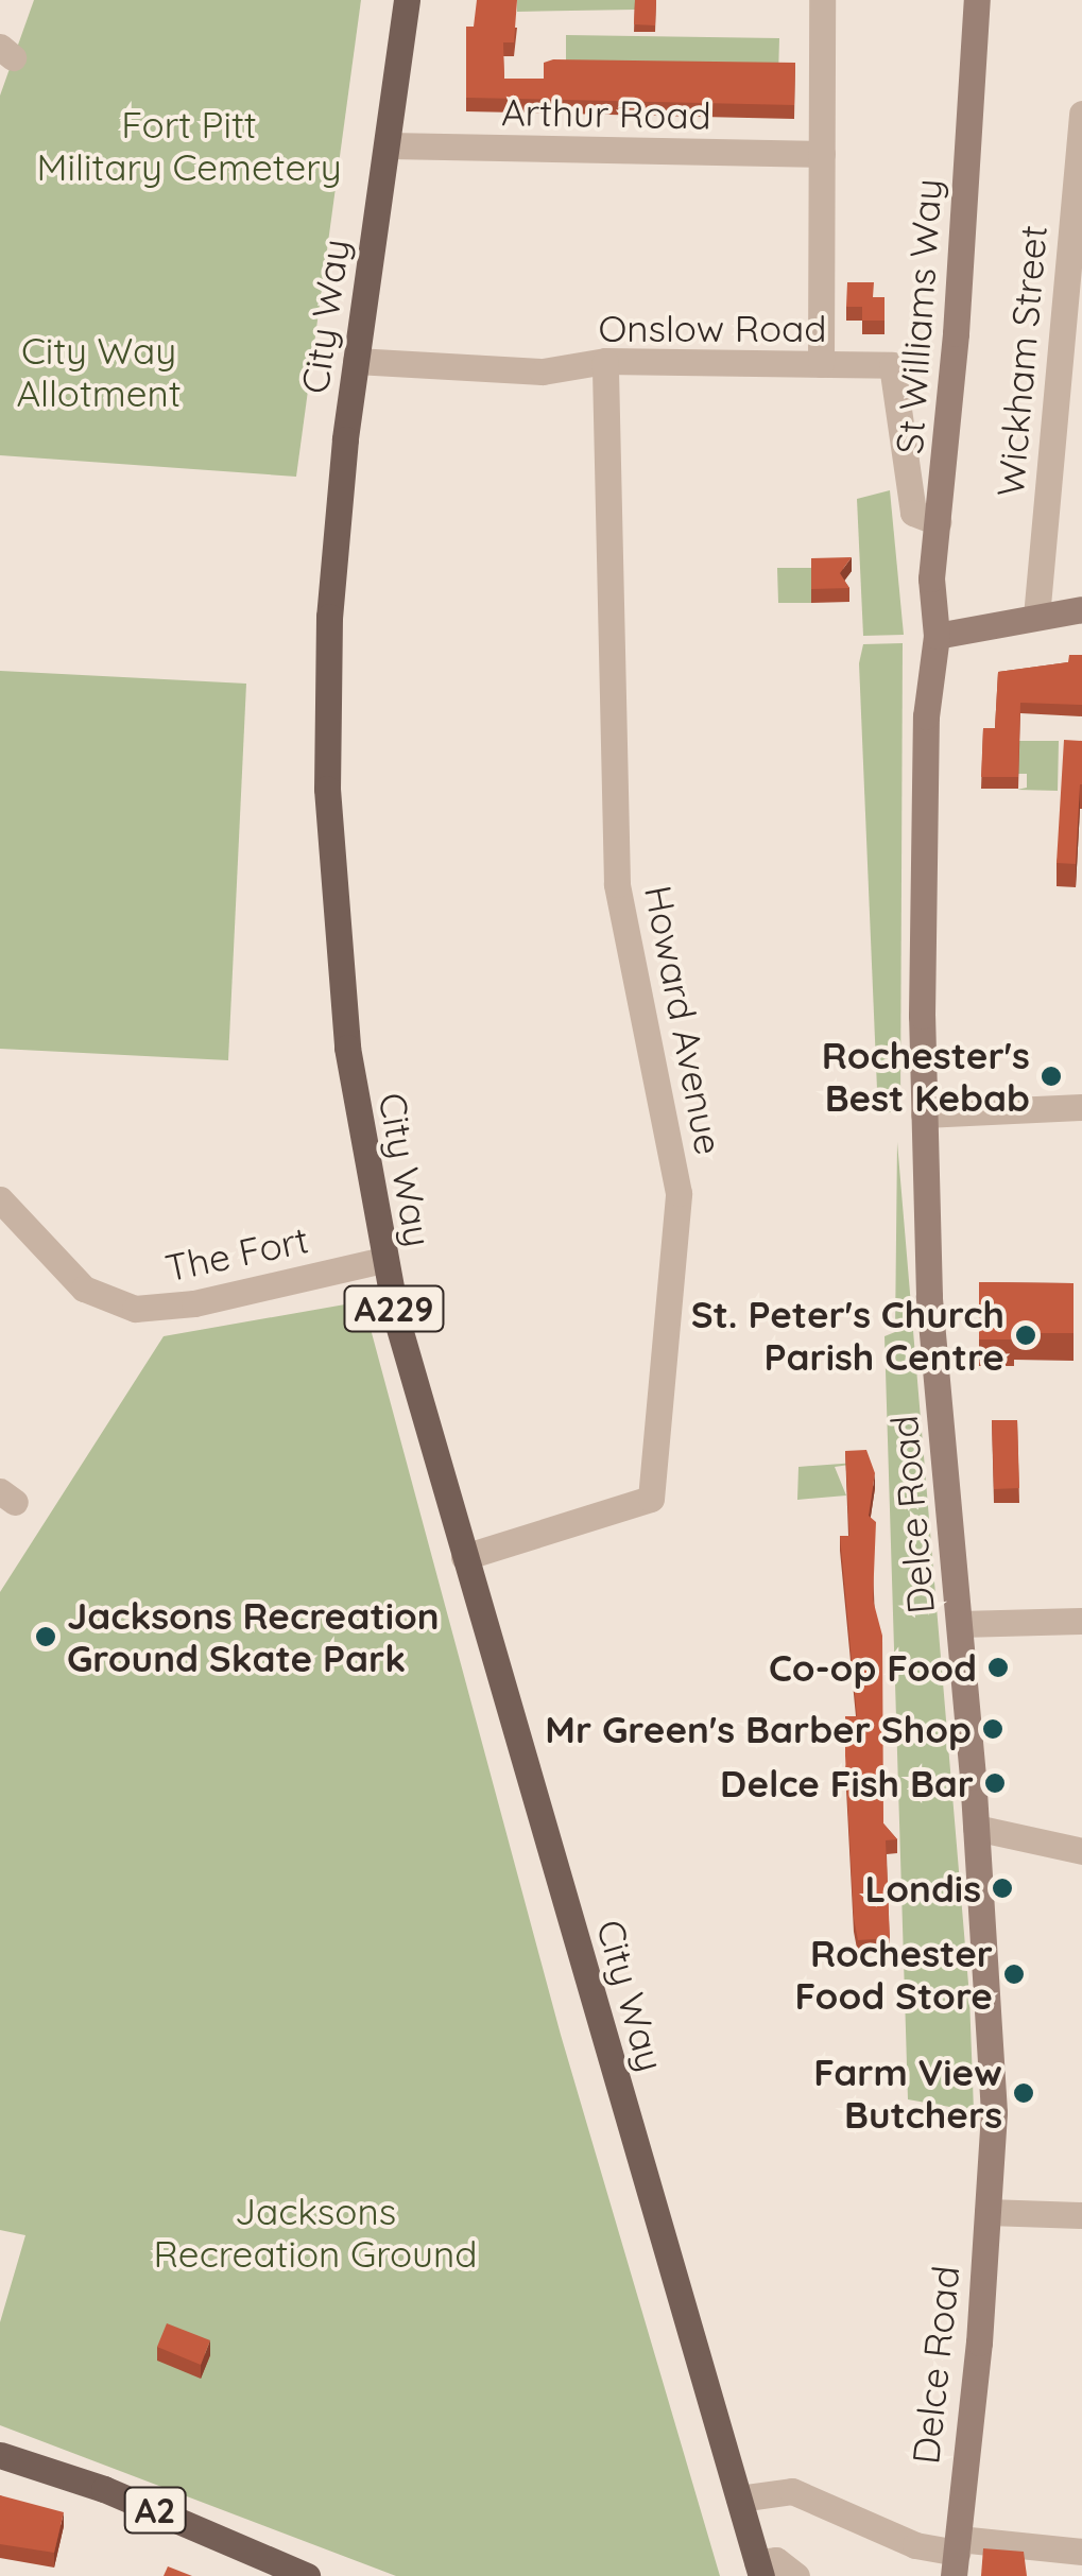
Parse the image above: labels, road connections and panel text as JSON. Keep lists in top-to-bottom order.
{
  "streets": {
    "main road": ["City Way", "A229", "A2"],
    "street": [
      "Arthur Road",
      "St Williams Way",
      "Onslow Road",
      "Wickham Street",
      "Howard Avenue",
      "The Fort",
      "Delce Road"
    ]
  },
  "crossings": [
    ["Arthur Road", "City Way"],
    ["City Way", "Onslow Road"],
    ["City Way", "Howard Avenue"],
    ["City Way", "The Fort"],
    ["St Williams Way", "Onslow Road"],
    ["St Williams Way", "Delce Road"],
    ["Onslow Road", "Howard Avenue"]
  ],
  "parks": ["Fort Pitt Military Cemetery", "City Way Allotment", "Jacksons Recreation Ground"],
  "places": [
    "Rochester's Best Kebab",
    "St. Peter's Church Parish Centre",
    "Jacksons Recreation Ground Skate Park",
    "Co-op Food",
    "Mr Green's Barber Shop",
    "Delce Fish Bar",
    "Londis",
    "Rochester Food Store",
    "Farm View Butchers"
  ]
}
